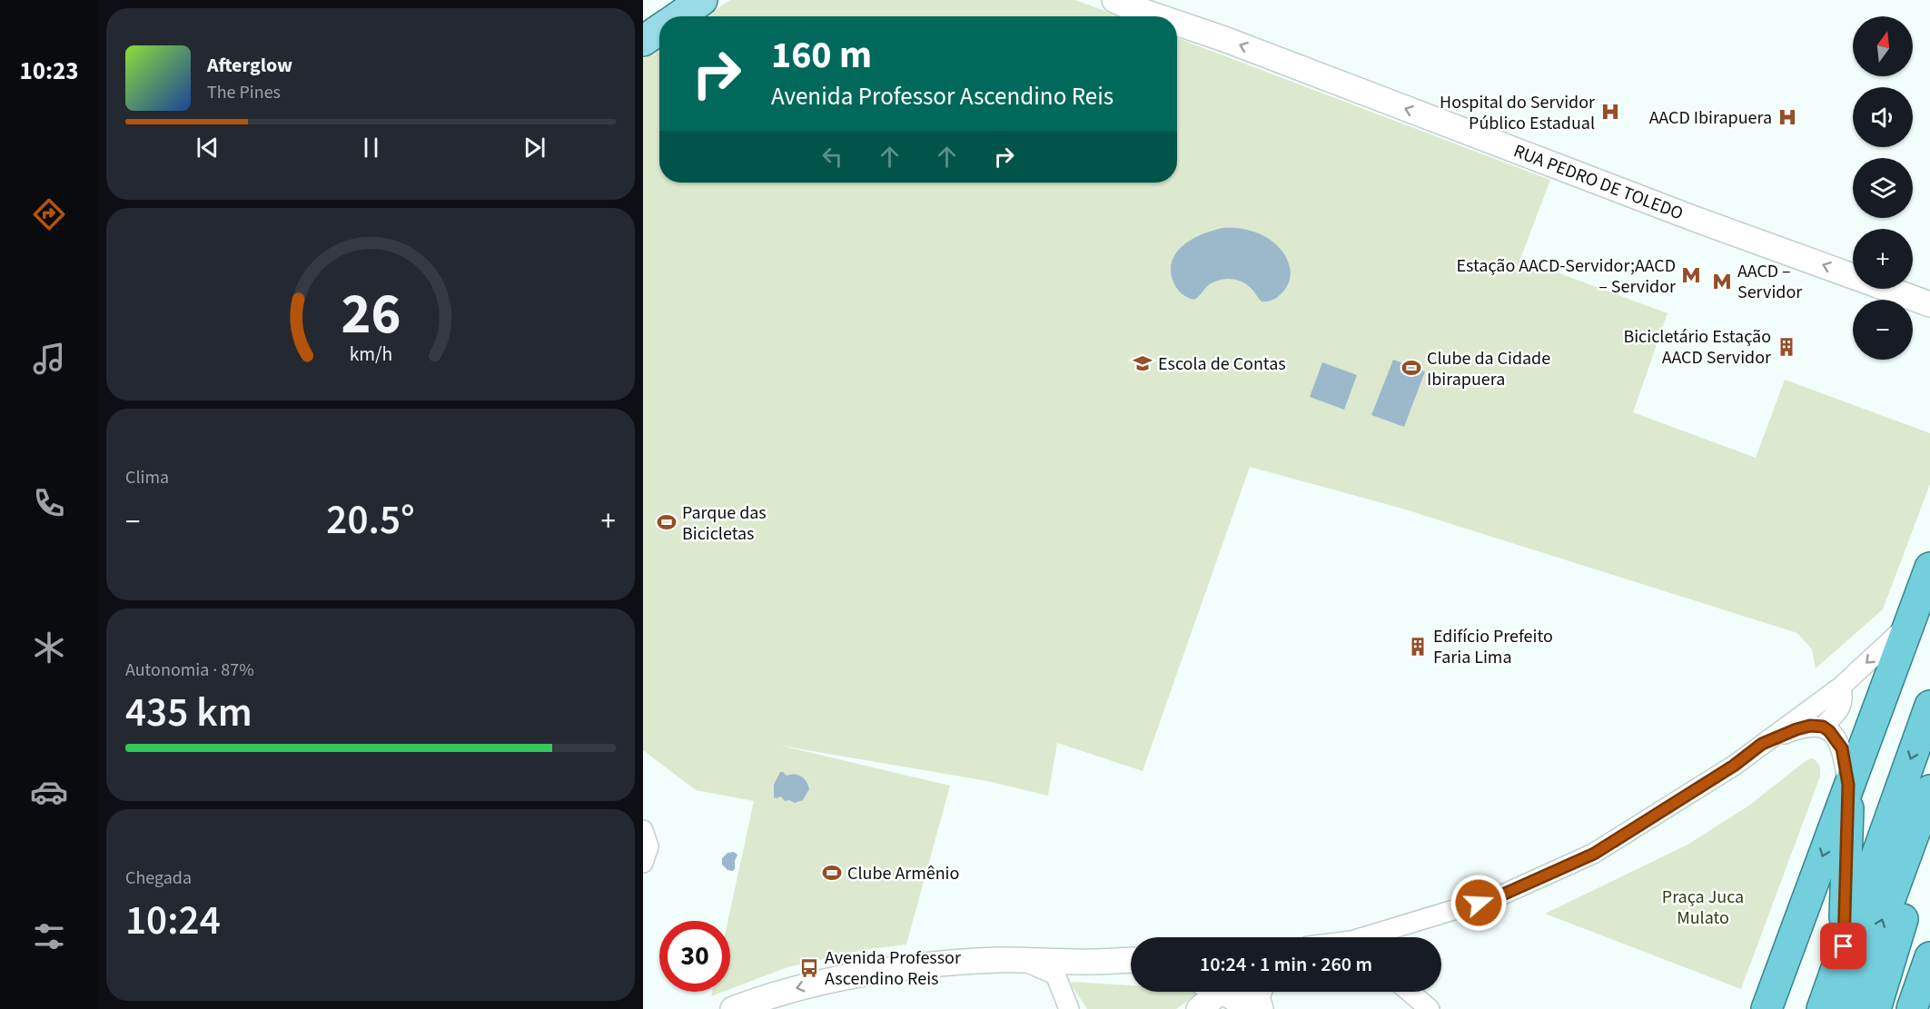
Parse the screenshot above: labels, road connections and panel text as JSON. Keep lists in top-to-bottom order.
{
  "streets": {
    "street": ["RUA PEDRO DE TOLEDO"]
  },
  "one_way": ["RUA PEDRO DE TOLEDO"],
  "parks": ["Praça Juca Mulato"],
  "places": {
    "hospital": ["Hospital do Servidor Público Estadual", "AACD Ibirapuera"],
    "metro station": ["Estação AACD-Servidor;AACD – Servidor", "AACD – Servidor"],
    "building": ["Bicicletário Estação AACD Servidor", "Edifício Prefeito Faria Lima"],
    "school or university": ["Escola de Contas"],
    "sports": ["Clube da Cidade Ibirapuera", "Parque das Bicicletas", "Clube Armênio"],
    "bus stop": ["Avenida Professor Ascendino Reis"]
  },
  "north": "top",
  "page": {
    "tabs": "10:23",
    "map_buttons": ["+", "−"],
    "turn": ["160 m", "Avenida Professor Ascendino Reis"],
    "song": ["Afterglow", "The Pines"],
    "tile": [
      "Clima",
      ["Autonomia · 87%", "435 km"],
      ["Chegada", "10:24"]
    ],
    "heat": ["−", "20.5°", "+"],
    "limit": "30",
    "trip": "10:24 · 1 min · 260 m",
    "gauge": ["26", "km/h"]
  }
}
